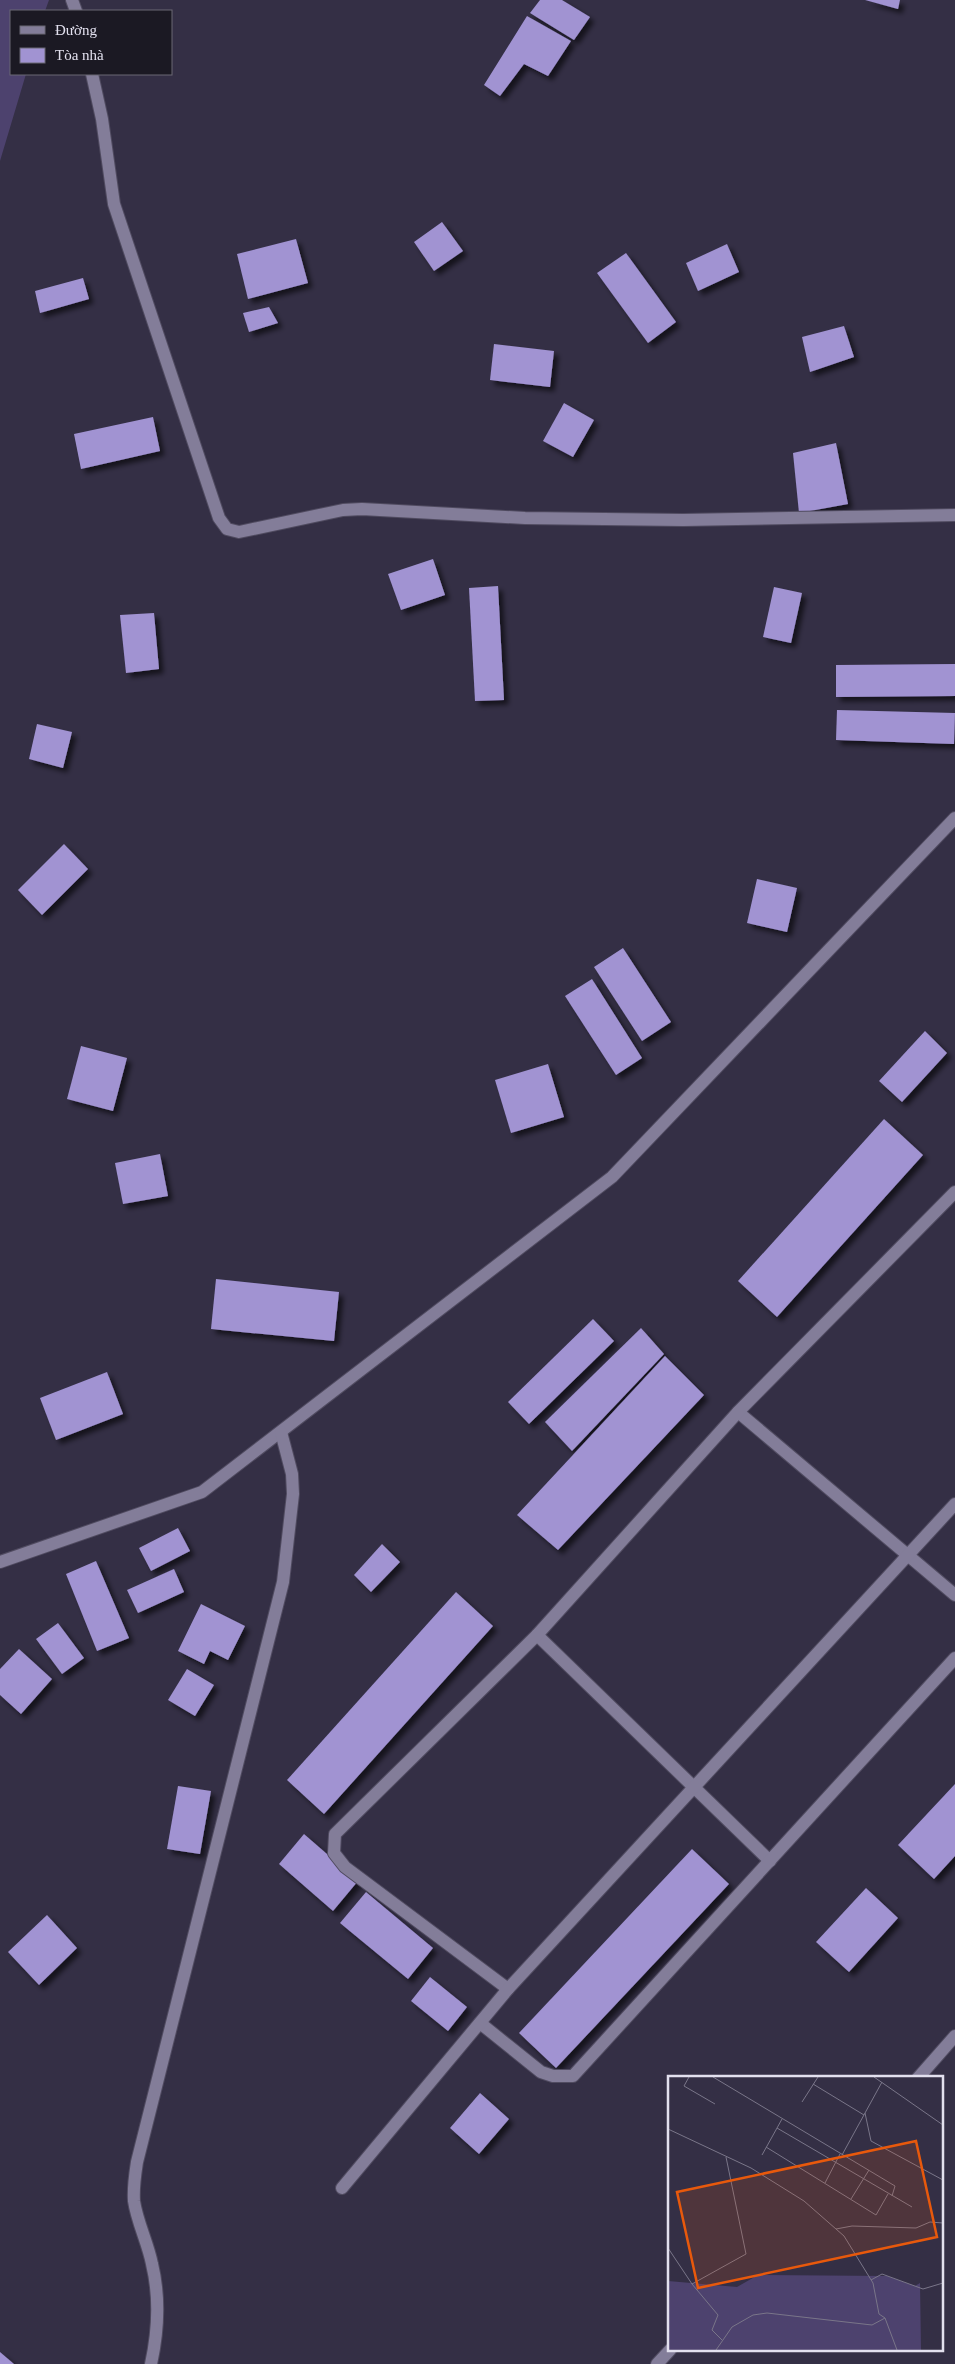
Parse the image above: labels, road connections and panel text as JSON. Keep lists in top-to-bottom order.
{
  "legend": ["Đường", "Tòa nhà"]
}
